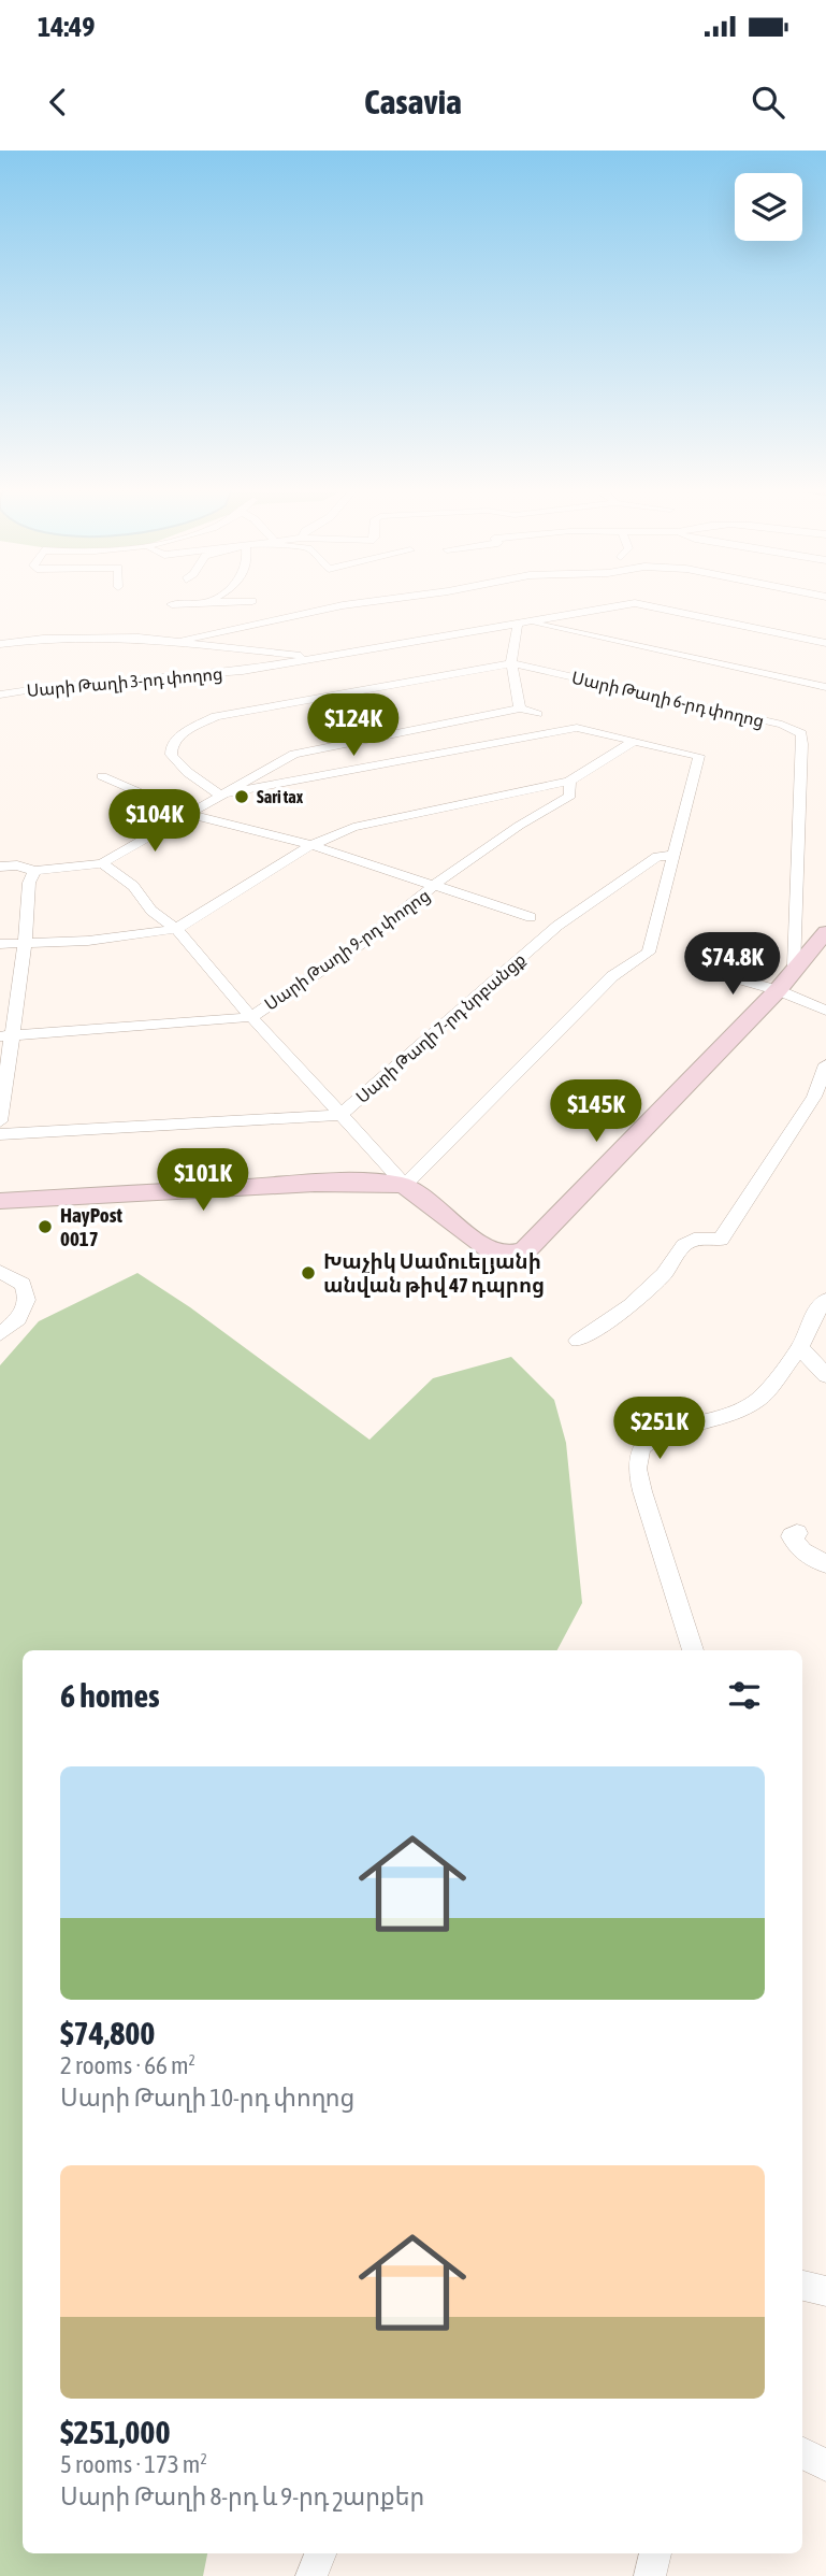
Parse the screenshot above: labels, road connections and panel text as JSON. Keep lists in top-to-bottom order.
{
  "streets": {
    "street": [
      "Սարի Թաղի 3-րդ փողոց",
      "Սարի Թաղի 6-րդ փողոց",
      "Սարի Թաղի 9-րդ փողոց",
      "Սարի Թաղի 7-րդ նրբանցք"
    ]
  },
  "places": ["Sari tax", "HayPost 0017", "Խաչիկ Սամուելյանի անվան թիվ 47 դպրոց"],
  "page": {
    "status": "14:49",
    "header": "Casavia",
    "price": [
      "$124K",
      "$104K",
      "$74.8K",
      "$145K",
      "$101K",
      "$251K"
    ],
    "heading": "6 homes",
    "list": [
      {
        "name": "$74,800",
        "note": "2 rooms · 66 m² · Սարի Թաղի 10-րդ փողոց"
      },
      {
        "name": "$251,000",
        "note": "5 rooms · 173 m² · Սարի Թաղի 8-րդ և 9-րդ շարքեր"
      }
    ]
  }
}
